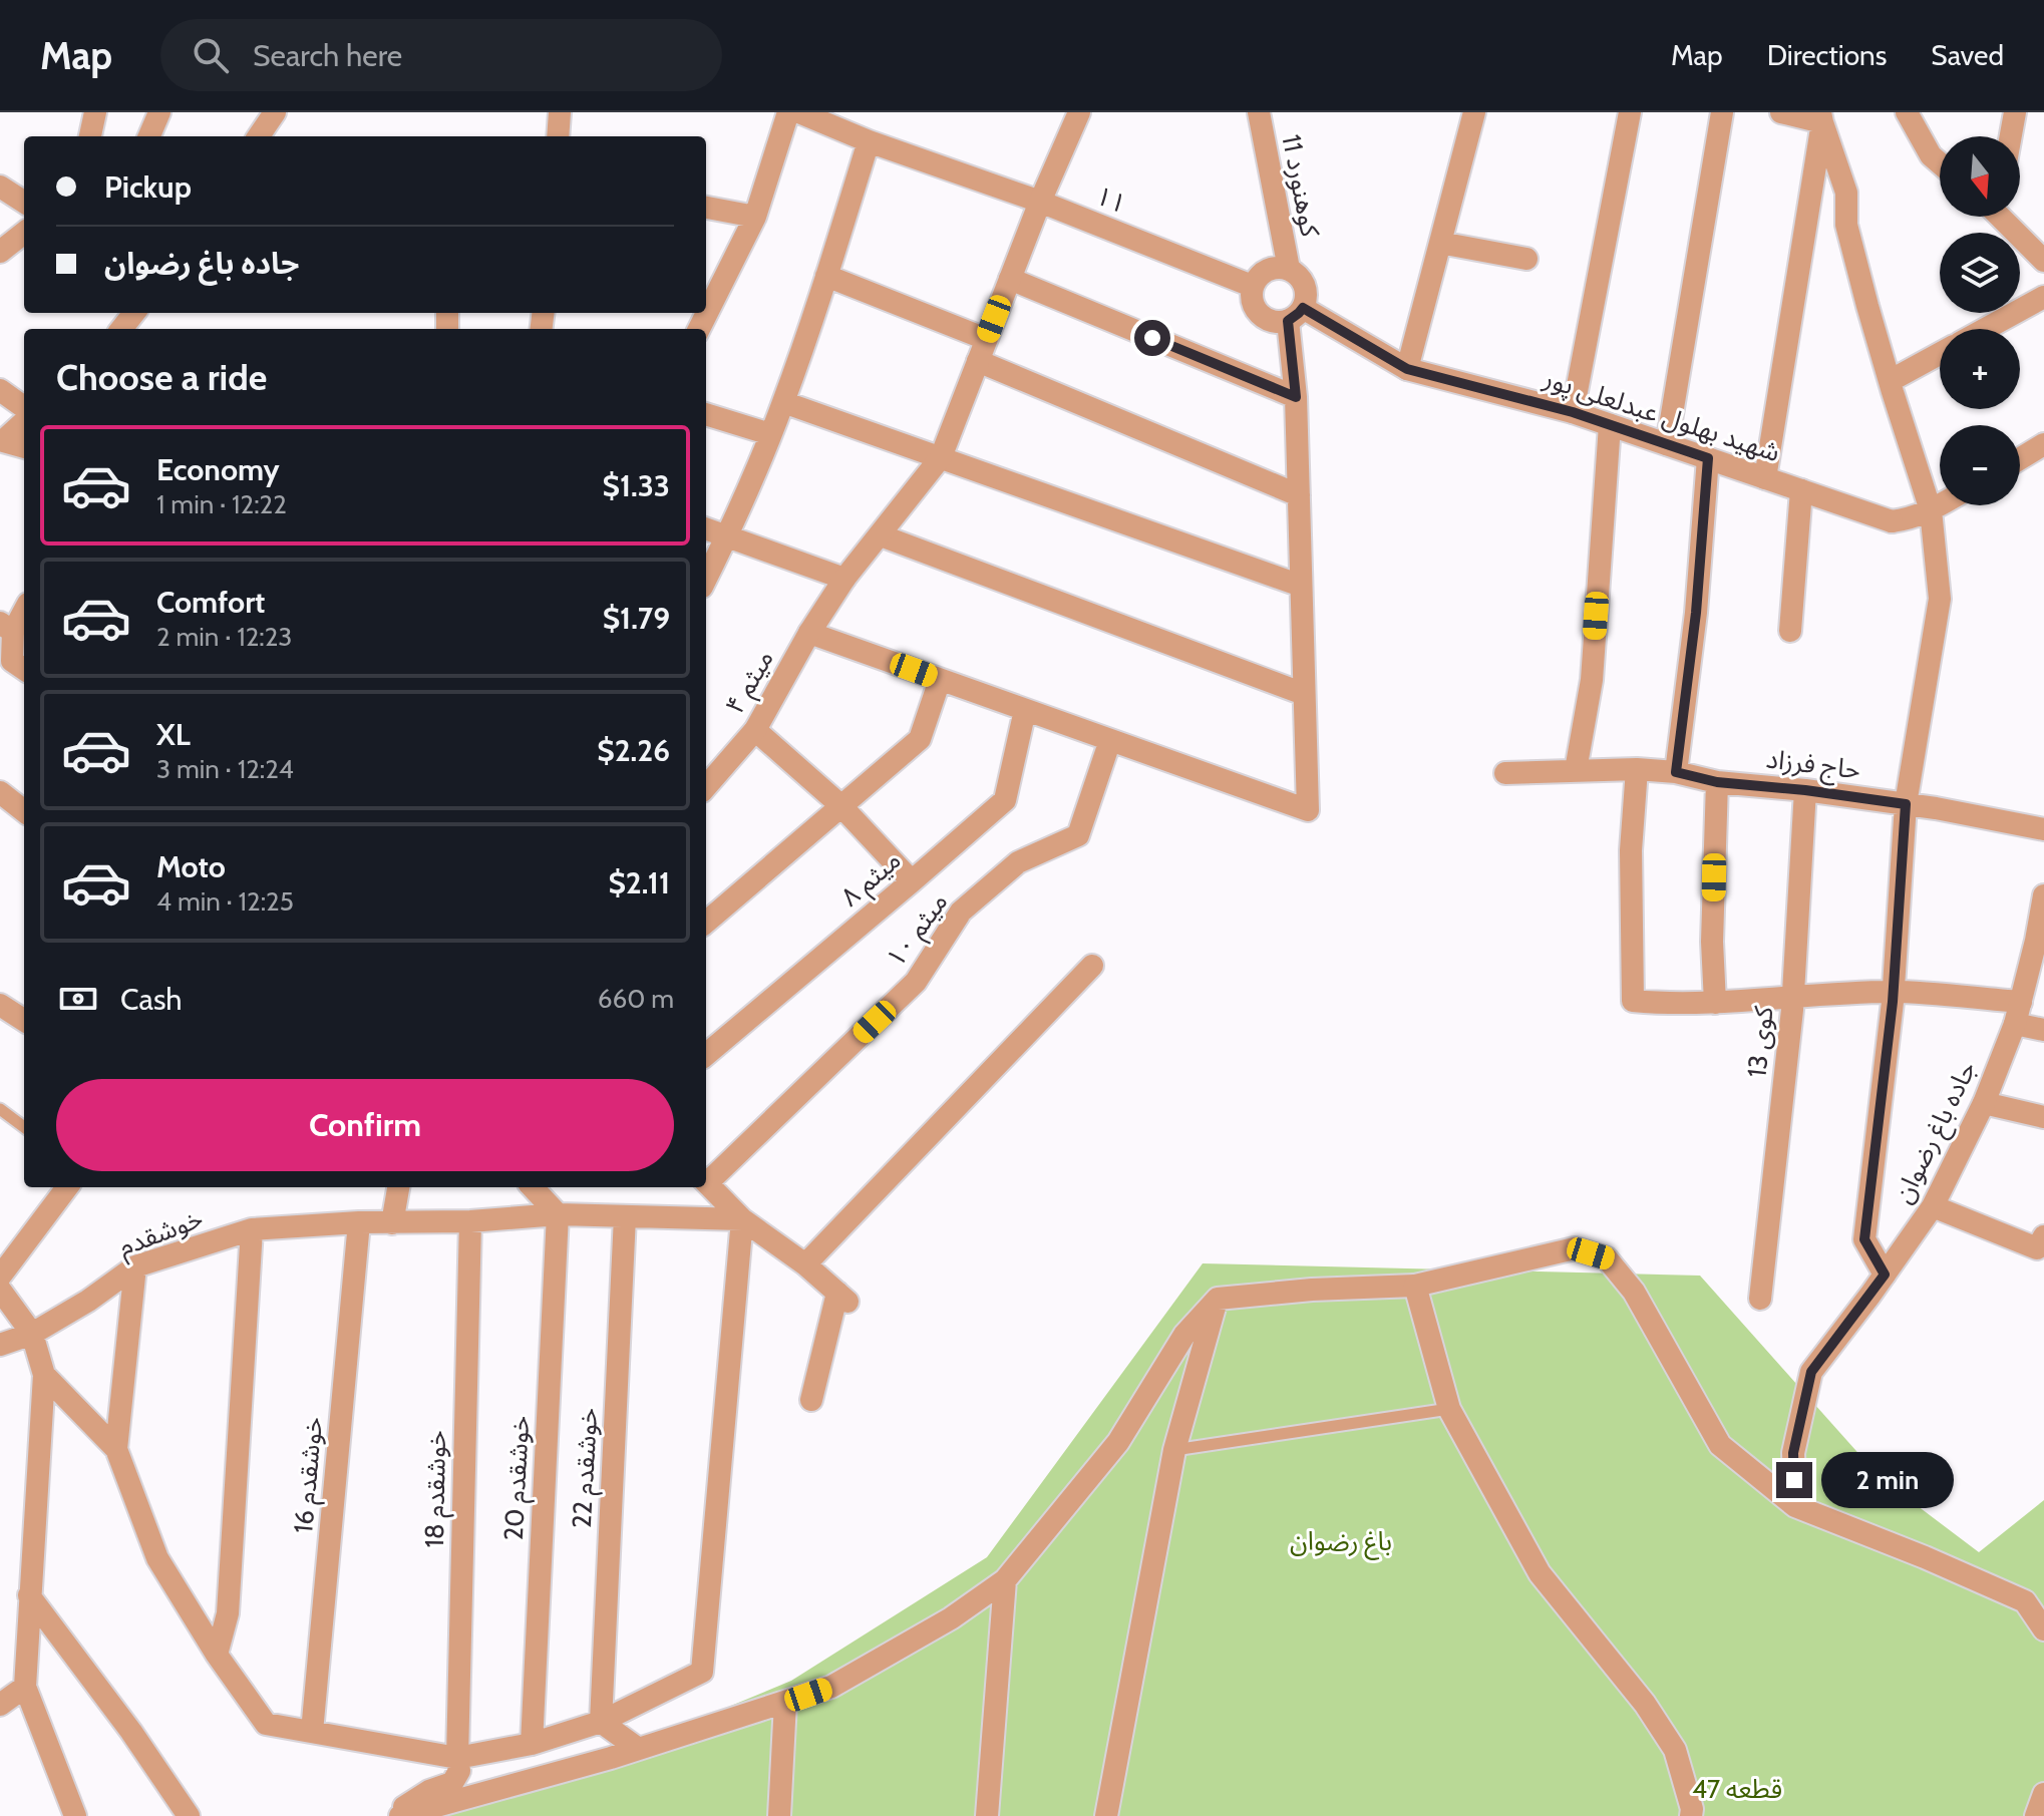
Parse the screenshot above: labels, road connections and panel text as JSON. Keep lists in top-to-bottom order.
{
  "streets": {
    "street": [
      "کوهنورد 11",
      "۱۱",
      "شهید بهلول عبدلعلی پور",
      "۴ میثم",
      "حاج فرزاد",
      "۸ میثم",
      "۱۰ میثم",
      "کوی 13",
      "جاده باغ رضوان",
      "خوشقدم",
      "خوشقدم 22",
      "خوشقدم 16",
      "خوشقدم 20",
      "خوشقدم 18"
    ]
  },
  "crossings": [
    ["کوهنورد 11", "۱۱"],
    ["کوهنورد 11", "شهید بهلول عبدلعلی پور"],
    ["۱۱", "شهید بهلول عبدلعلی پور"],
    ["۱۱", "۴ میثم"],
    ["حاج فرزاد", "کوی 13"],
    ["خوشقدم", "خوشقدم 22"],
    ["خوشقدم", "خوشقدم 16"],
    ["خوشقدم", "خوشقدم 20"],
    ["خوشقدم", "خوشقدم 18"]
  ],
  "parks": ["باغ رضوان", "قطعه 47"],
  "north": "bottom",
  "page": {
    "header": "Map",
    "search": "Search here",
    "nav": ["Map", "Directions", "Saved"],
    "map_buttons": ["+", "−"],
    "banner": ["Pickup", "جاده باغ رضوان"],
    "heading": "Choose a ride",
    "list": [
      {
        "name": "Economy",
        "note": "1 min · 12:22",
        "value": "$1.33"
      },
      {
        "name": "Comfort",
        "note": "2 min · 12:23",
        "value": "$1.79"
      },
      {
        "name": "XL",
        "note": "3 min · 12:24",
        "value": "$2.26"
      },
      {
        "name": "Moto",
        "note": "4 min · 12:25",
        "value": "$2.11"
      }
    ],
    "pay": ["Cash", "660 m"],
    "buttons": "Confirm",
    "bubble": "2 min"
  }
}
